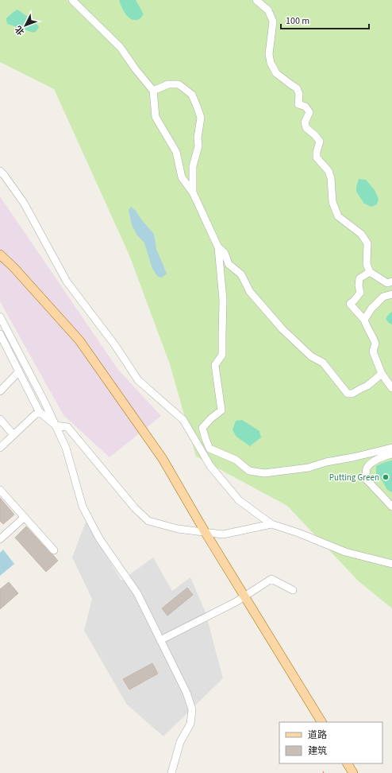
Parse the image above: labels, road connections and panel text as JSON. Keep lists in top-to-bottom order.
{
  "places": ["Putting Green"],
  "legend": ["道路", "建筑"],
  "scale_bar": "100 m",
  "north": "bottom left"
}
